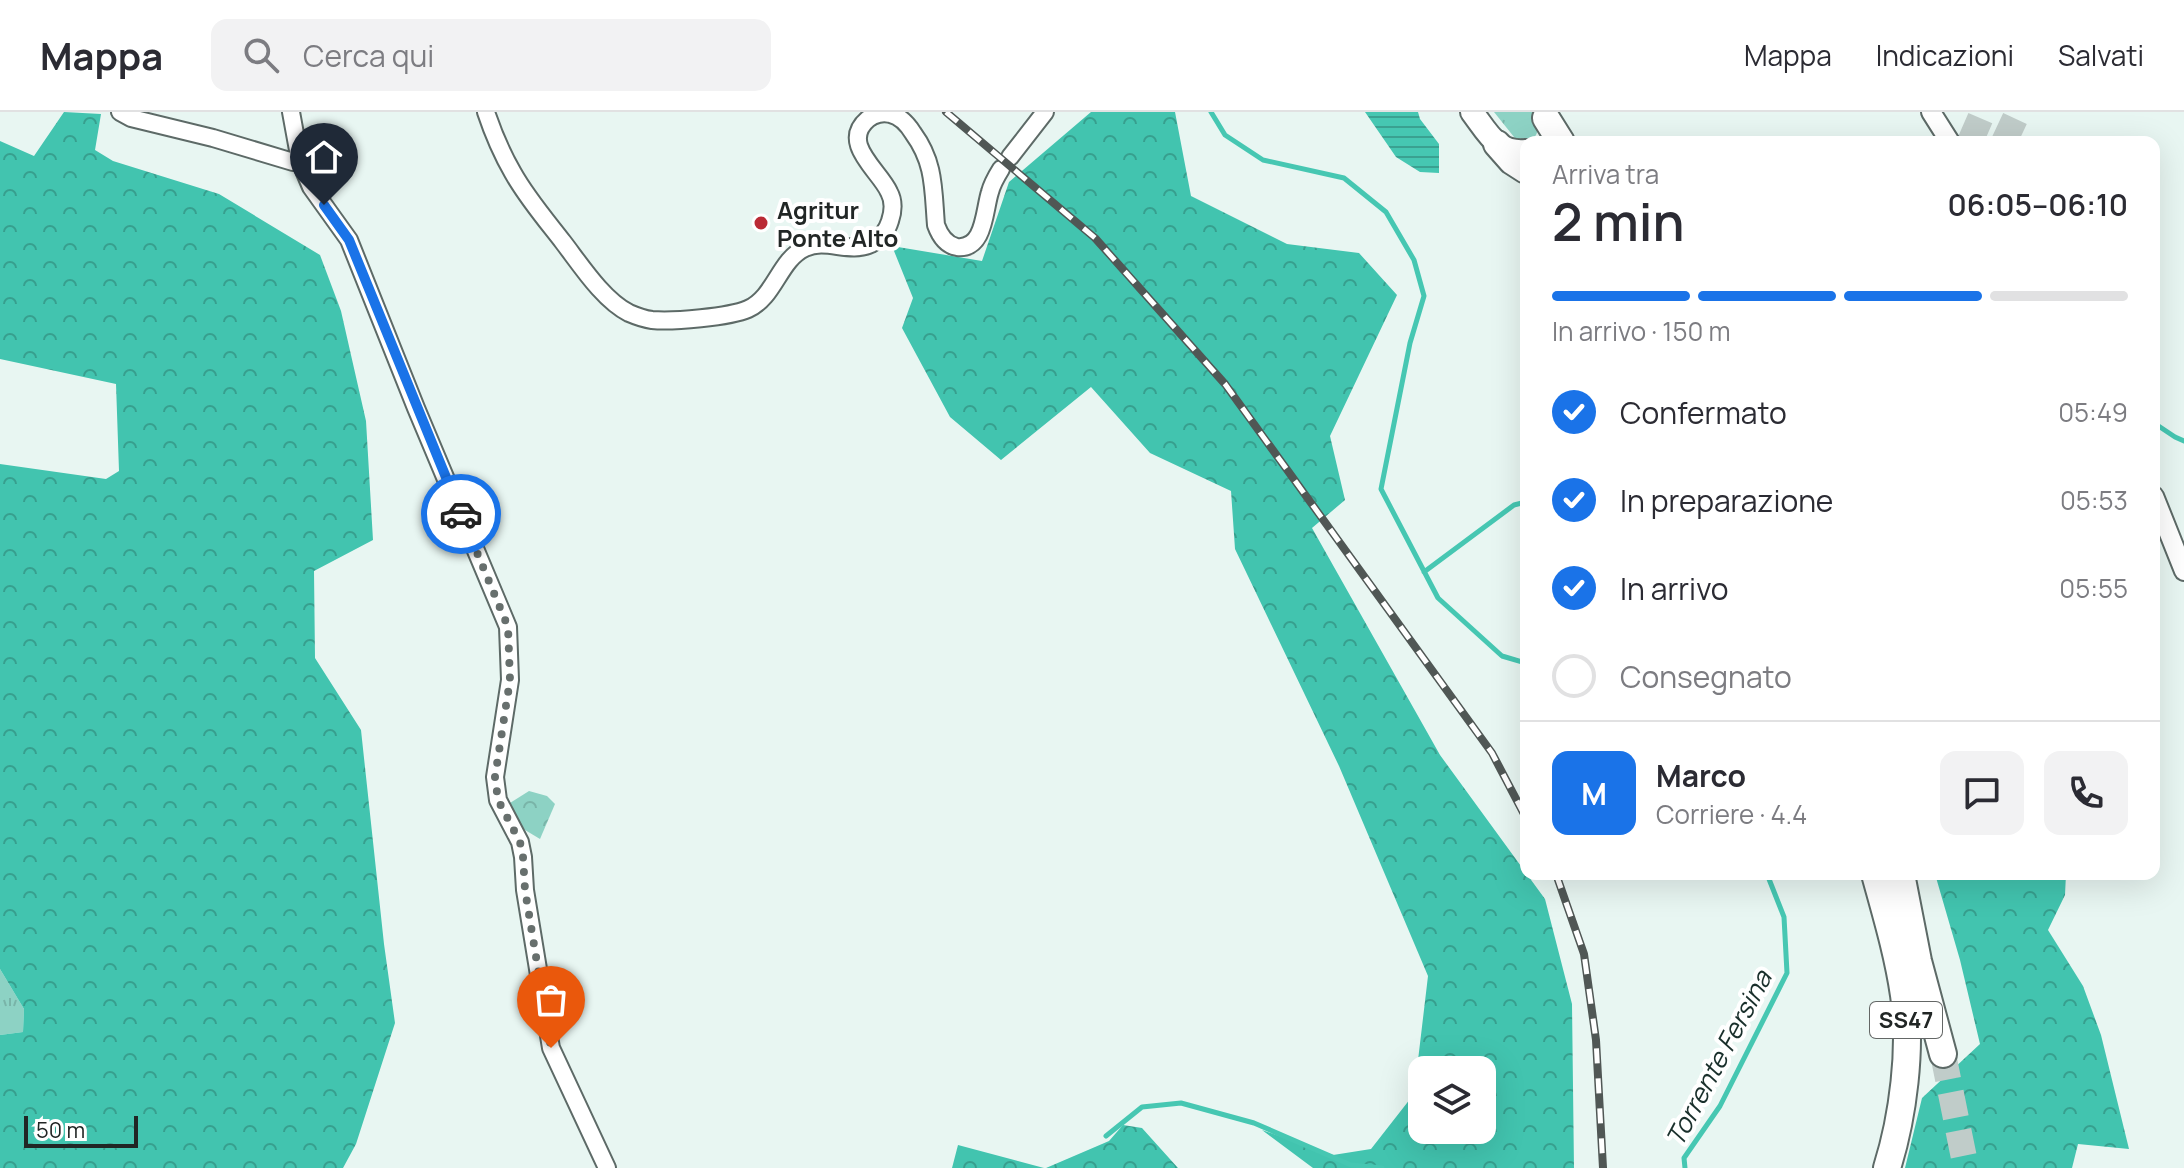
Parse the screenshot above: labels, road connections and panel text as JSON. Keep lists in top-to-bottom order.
{
  "streets": {
    "highway": ["SS47"]
  },
  "water": ["Torrente Fersina"],
  "places": ["Agritur Ponte Alto"],
  "scale_bar": "50 m",
  "page": {
    "header": "Mappa",
    "search": "Cerca qui",
    "nav": ["Mappa", "Indicazioni", "Salvati"],
    "heading": ["2 min", "Arriva tra", "06:05–06:10"],
    "panel": ["Marco", "Corriere · 4.4"],
    "bar": "In arrivo · 150 m",
    "list": [
      ["Confermato", "05:49"],
      ["In preparazione", "05:53"],
      ["In arrivo", "05:55"],
      "Consegnato"
    ],
    "round": "M",
    "scale": "50 m"
  }
}
